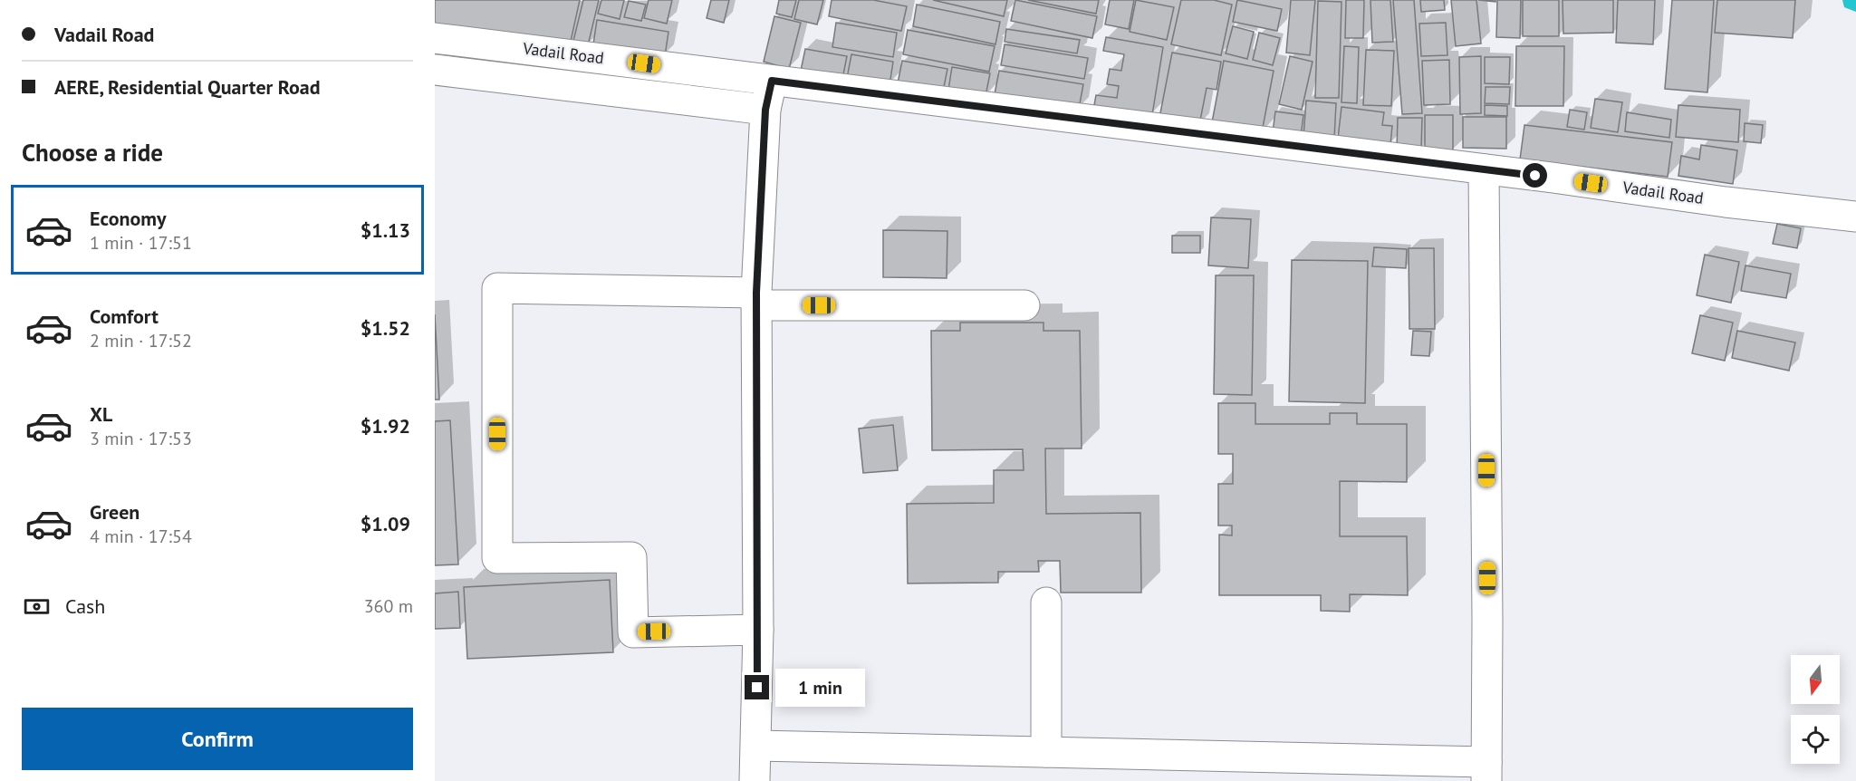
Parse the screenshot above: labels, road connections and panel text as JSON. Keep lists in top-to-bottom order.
{
  "streets": {
    "street": ["Vadail Road"]
  },
  "north": "bottom",
  "page": {
    "banner": ["Vadail Road", "AERE, Residential Quarter Road"],
    "heading": "Choose a ride",
    "list": [
      {
        "name": "Economy",
        "note": "1 min · 17:51",
        "value": "$1.13"
      },
      {
        "name": "Comfort",
        "note": "2 min · 17:52",
        "value": "$1.52"
      },
      {
        "name": "XL",
        "note": "3 min · 17:53",
        "value": "$1.92"
      },
      {
        "name": "Green",
        "note": "4 min · 17:54",
        "value": "$1.09"
      }
    ],
    "pay": ["Cash", "360 m"],
    "bubble": "1 min",
    "buttons": "Confirm"
  }
}
